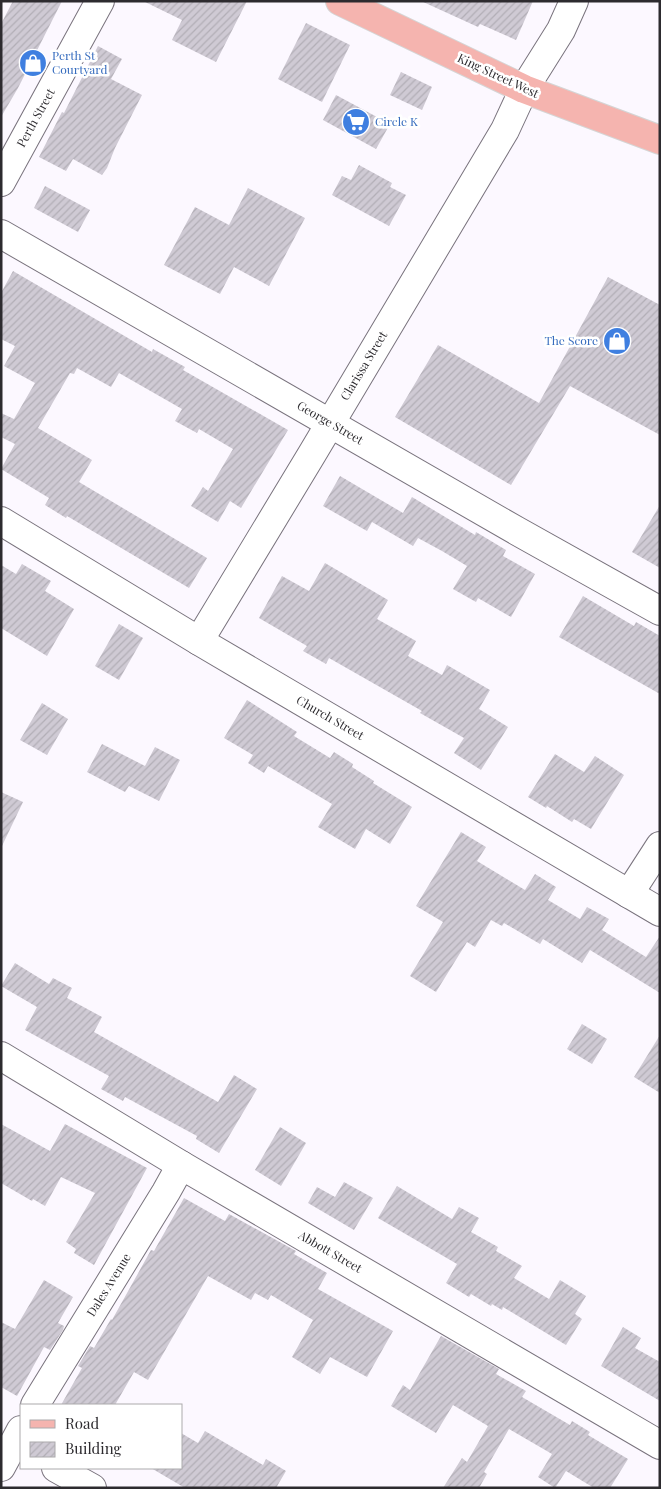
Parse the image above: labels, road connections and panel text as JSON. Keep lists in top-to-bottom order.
{
  "streets": {
    "main road": ["King Street West"],
    "street": [
      "Perth Street",
      "Clarissa Street",
      "George Street",
      "Church Street",
      "Abbott Street",
      "Dales Avenue"
    ]
  },
  "crossings": [
    ["King Street West", "Clarissa Street"],
    ["Clarissa Street", "George Street"],
    ["Clarissa Street", "Church Street"],
    ["Abbott Street", "Dales Avenue"]
  ],
  "places": {
    "shop": ["Perth St Courtyard", "The Score"],
    "supermarket": ["Circle K"]
  },
  "legend": ["Road", "Building"]
}
